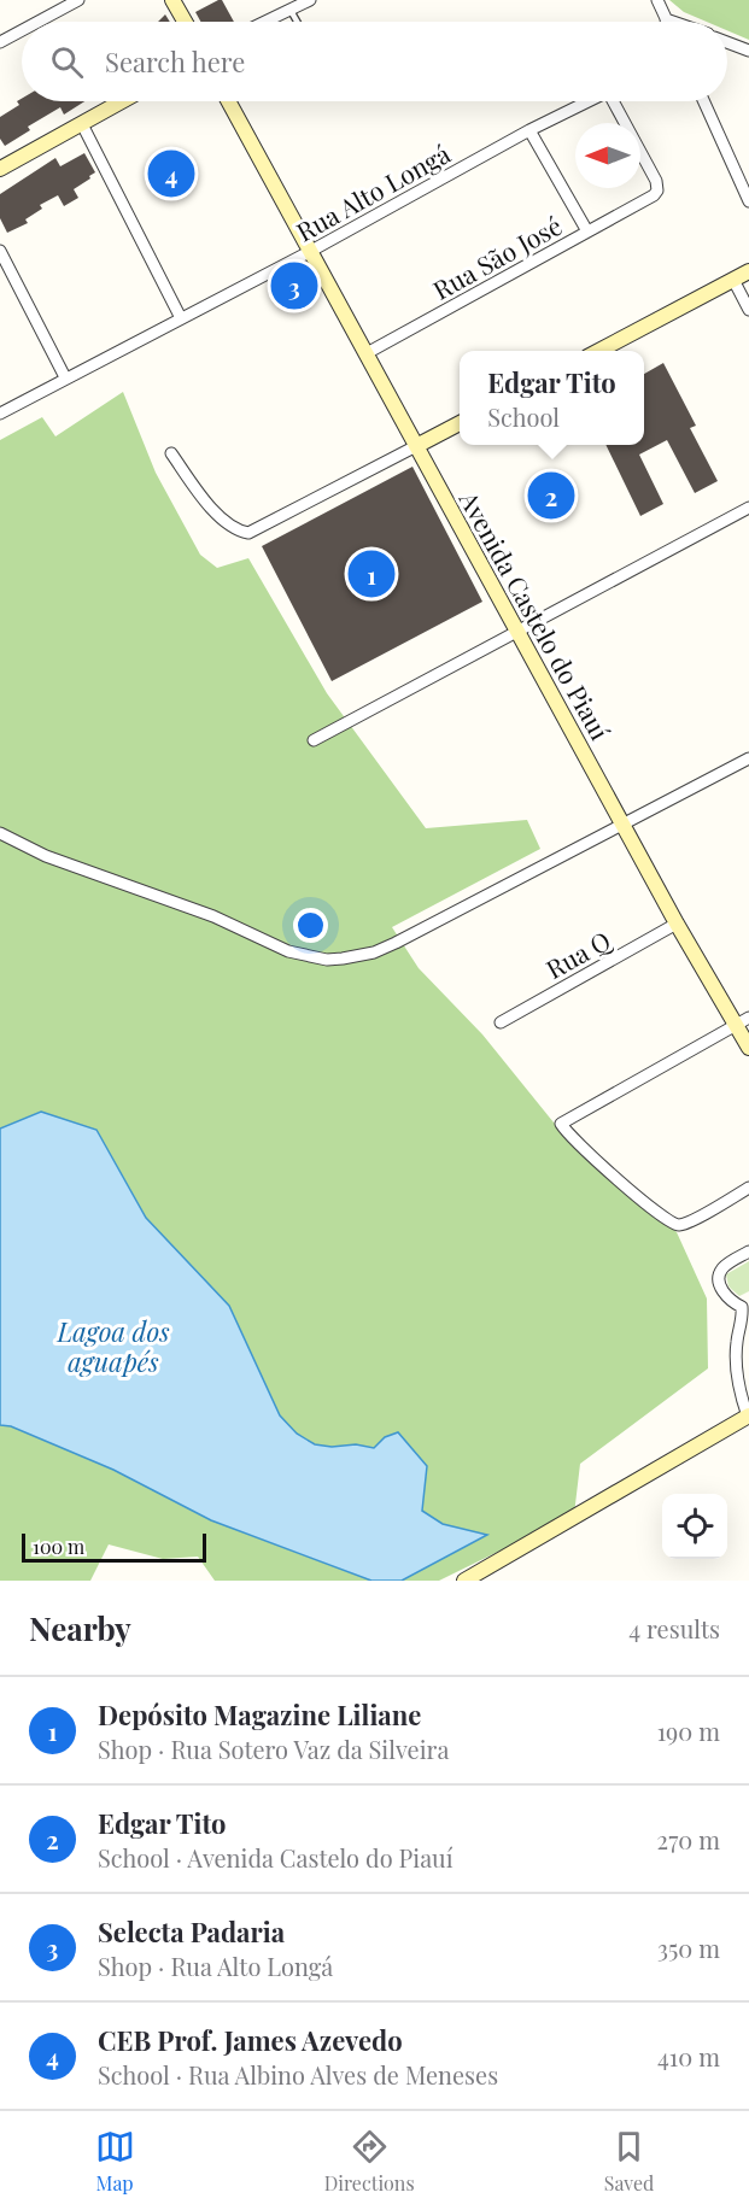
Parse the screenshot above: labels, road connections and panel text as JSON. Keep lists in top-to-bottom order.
{
  "streets": {
    "main road": ["Avenida Castelo do Piauí"],
    "street": ["Rua Alto Longá", "Rua São José", "Rua Q"]
  },
  "crossings": [
    ["Rua Alto Longá", "Avenida Castelo do Piauí"],
    ["Rua São José", "Avenida Castelo do Piauí"],
    ["Avenida Castelo do Piauí", "Rua Q"]
  ],
  "water": ["Lagoa dos aguapés"],
  "scale_bar": "100 m",
  "north": "left",
  "page": {
    "search": "Search here",
    "pins": [
      "4",
      "3",
      "2",
      "1"
    ],
    "popup": ["Edgar Tito", "School"],
    "scale": "100 m",
    "heading": ["Nearby", "4 results"],
    "list": [
      {
        "mark": "1",
        "name": "Depósito Magazine Liliane",
        "note": "Shop · Rua Sotero Vaz da Silveira",
        "value": "190 m"
      },
      {
        "mark": "2",
        "name": "Edgar Tito",
        "note": "School · Avenida Castelo do Piauí",
        "value": "270 m"
      },
      {
        "mark": "3",
        "name": "Selecta Padaria",
        "note": "Shop · Rua Alto Longá",
        "value": "350 m"
      },
      {
        "mark": "4",
        "name": "CEB Prof. James Azevedo",
        "note": "School · Rua Albino Alves de Meneses",
        "value": "410 m"
      }
    ],
    "nav": ["Map", "Directions", "Saved"]
  }
}
